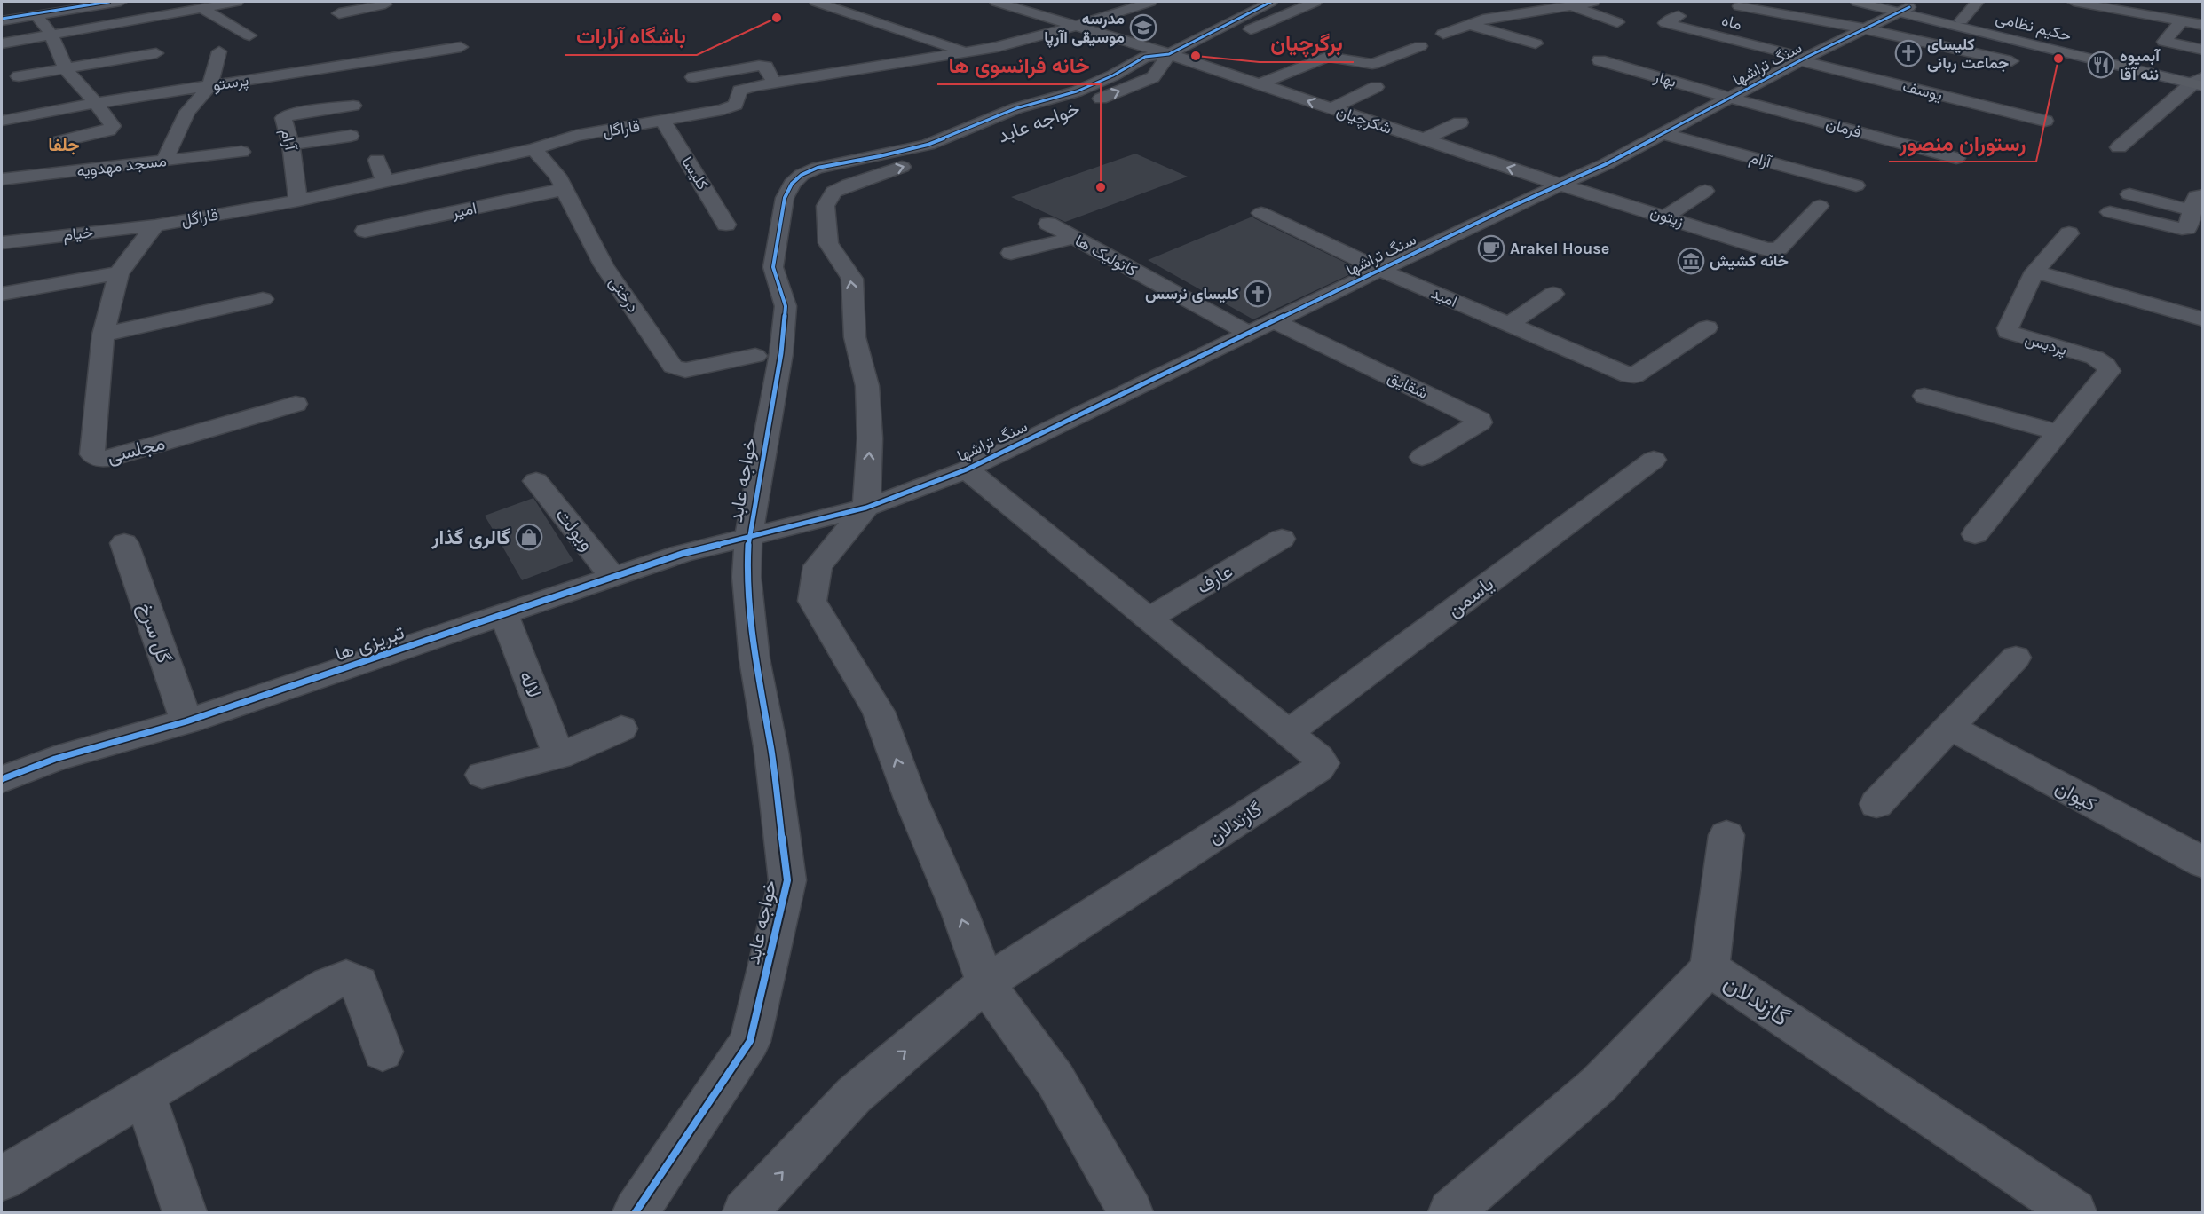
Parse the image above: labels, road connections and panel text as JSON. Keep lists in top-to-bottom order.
{
  "streets": {
    "main road": ["حکیم نظامی"],
    "street": [
      "ماه",
      "سنگ تراشها",
      "بهار",
      "پرستو",
      "یوسف",
      "شکرچیان",
      "خواجه عابد",
      "فرمان",
      "قاراگل",
      "آرام",
      "مسجد مهدویه",
      "کلیسا",
      "امیر",
      "زیتون",
      "خیام",
      "کاتولیک ها",
      "درختی",
      "امید",
      "پردیس",
      "شقایق",
      "مجلسی",
      "ویولت",
      "عارف",
      "یاسمن",
      "گل سرخ",
      "تبریزی ها",
      "لاله",
      "کیوان",
      "گازندلان"
    ]
  },
  "crossings": [
    ["ماه", "سنگ تراشها"],
    ["ماه", "یوسف"],
    ["حکیم نظامی", "سنگ تراشها"],
    ["سنگ تراشها", "بهار"],
    ["سنگ تراشها", "یوسف"],
    ["سنگ تراشها", "شکرچیان"],
    ["سنگ تراشها", "خواجه عابد"],
    ["سنگ تراشها", "فرمان"],
    ["سنگ تراشها", "آرام"],
    ["سنگ تراشها", "زیتون"],
    ["سنگ تراشها", "کاتولیک ها"],
    ["سنگ تراشها", "امید"],
    ["سنگ تراشها", "شقایق"],
    ["سنگ تراشها", "تبریزی ها"],
    ["سنگ تراشها", "گازندلان"],
    ["بهار", "فرمان"],
    ["شکرچیان", "خواجه عابد"],
    ["شکرچیان", "قاراگل"],
    ["شکرچیان", "زیتون"],
    ["خواجه عابد", "تبریزی ها"],
    ["قاراگل", "آرام"],
    ["قاراگل", "کلیسا"],
    ["قاراگل", "خیام"],
    ["قاراگل", "درختی"],
    ["امیر", "درختی"],
    ["ویولت", "تبریزی ها"],
    ["عارف", "گازندلان"],
    ["یاسمن", "گازندلان"],
    ["گل سرخ", "تبریزی ها"],
    ["تبریزی ها", "لاله"]
  ],
  "districts": ["جلفا"],
  "places": {
    "other": [
      "باشگاه آرارات",
      "برگرچیان",
      "رستوران منصور",
      "خانه فرانسوی ها"
    ],
    "school or university": ["مدرسه موسیقی اآرپا"],
    "church": ["کلیسای جماعت ربانی", "کلیسای نرسس"],
    "restaurant": ["آبمیوه ننه آقا"],
    "cafe": ["Arakel House"],
    "museum": ["خانه کشیش"],
    "shop": ["گالری گذار"]
  }
}
